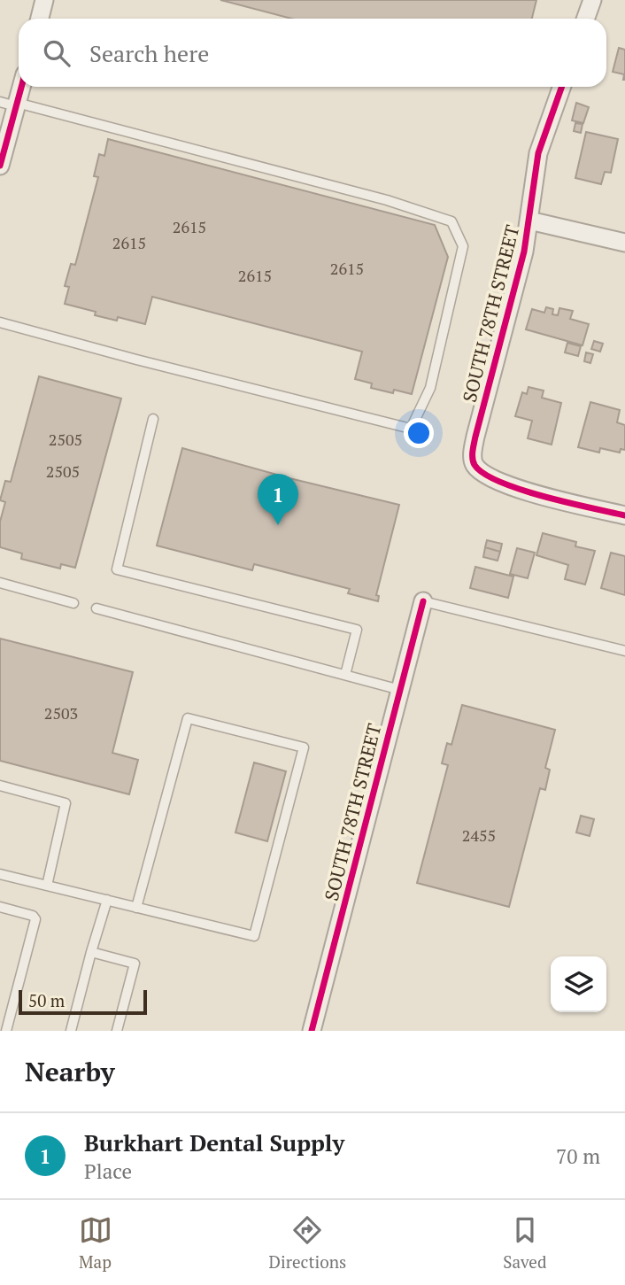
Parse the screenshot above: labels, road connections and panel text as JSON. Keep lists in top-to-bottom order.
{
  "streets": {
    "street": ["SOUTH 78TH STREET"]
  },
  "house_numbers": [
    "2615",
    "2615",
    "2615",
    "2615",
    "2505",
    "2505",
    "2503",
    "2455"
  ],
  "scale_bar": "50 m",
  "page": {
    "search": "Search here",
    "pins": "1",
    "scale": "50 m",
    "heading": "Nearby",
    "list": [
      {
        "mark": "1",
        "name": "Burkhart Dental Supply",
        "note": "Place",
        "value": "70 m"
      }
    ],
    "nav": ["Map", "Directions", "Saved"]
  }
}
